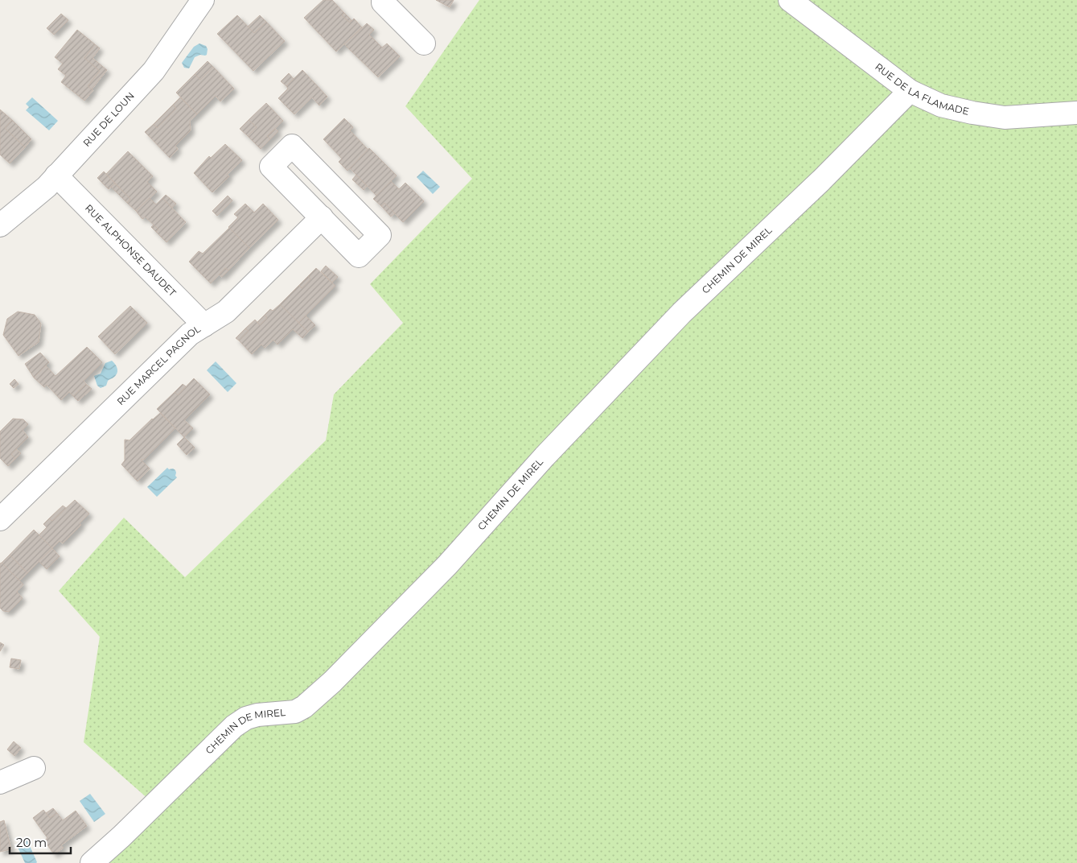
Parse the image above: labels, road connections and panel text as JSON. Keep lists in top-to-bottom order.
{
  "streets": {
    "street": [
      "RUE DE LA FLAMADE",
      "RUE DE LOUN",
      "RUE ALPHONSE DAUDET",
      "CHEMIN DE MIREL",
      "RUE MARCEL PAGNOL"
    ]
  },
  "crossings": [
    ["RUE DE LA FLAMADE", "CHEMIN DE MIREL"],
    ["RUE DE LOUN", "RUE ALPHONSE DAUDET"],
    ["RUE ALPHONSE DAUDET", "RUE MARCEL PAGNOL"]
  ],
  "scale_bar": "20 m"
}
